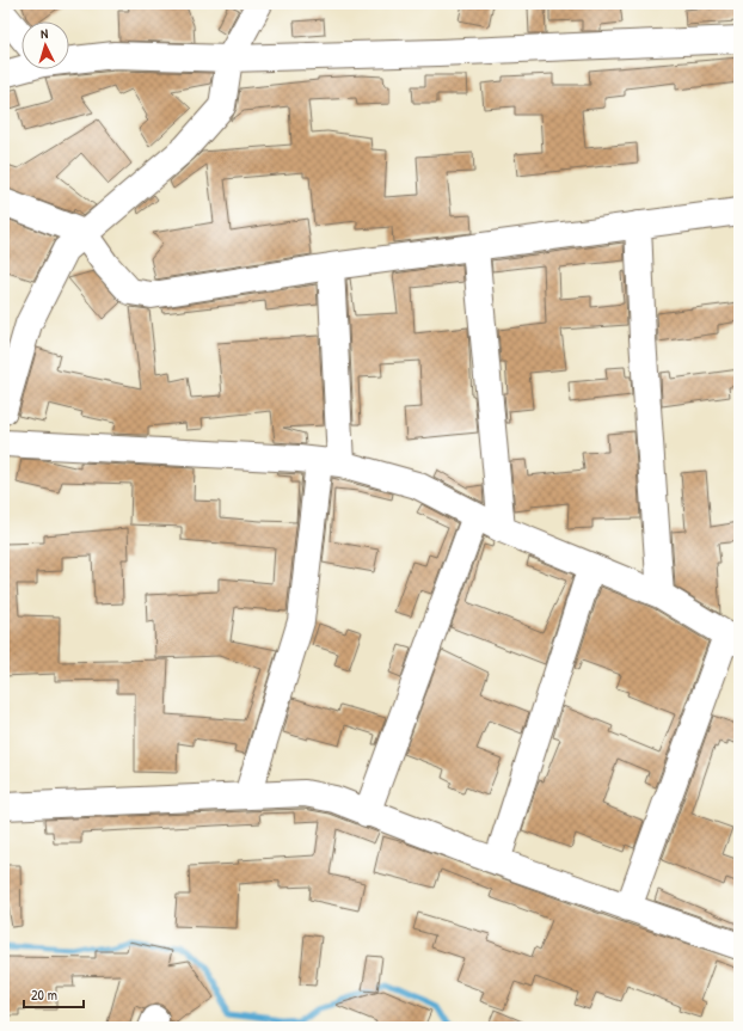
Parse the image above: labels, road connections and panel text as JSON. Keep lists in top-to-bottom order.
{
  "scale_bar": "20 m",
  "north": "top"
}
